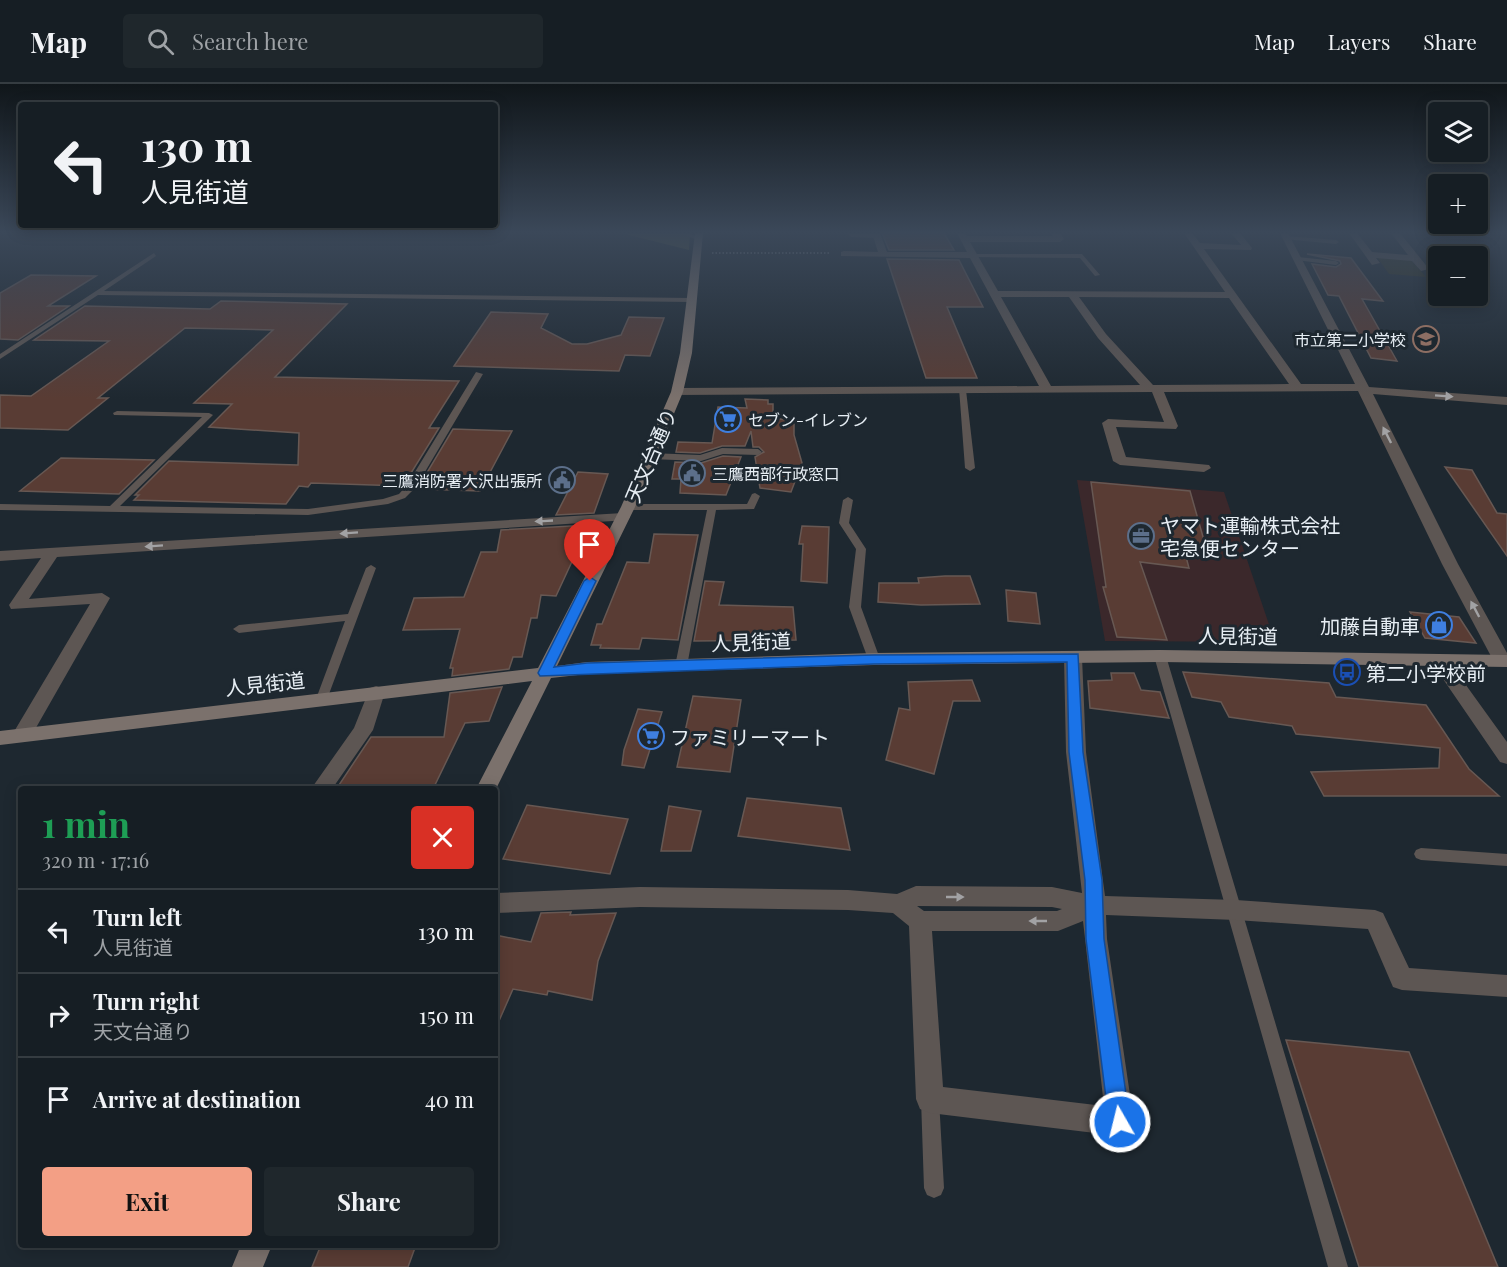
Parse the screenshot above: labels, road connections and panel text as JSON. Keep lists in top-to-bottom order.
{
  "streets": {
    "main road": ["天文台通り", "人見街道"]
  },
  "crossings": [
    ["天文台通り", "人見街道"]
  ],
  "places": {
    "school or university": ["市立第二小学校"],
    "supermarket": ["セブン-イレブン", "ファミリーマート"],
    "public building": ["三鷹西部行政窓口", "三鷹消防署大沢出張所"],
    "office": ["ヤマト運輸株式会社 宅急便センター"],
    "shop": ["加藤自動車"],
    "bus stop": ["第二小学校前"]
  },
  "page": {
    "header": "Map",
    "search": "Search here",
    "nav": ["Map", "Layers", "Share"],
    "map_buttons": ["+", "−"],
    "turn": ["130 m", "人見街道"],
    "heading": ["1 min", "320 m · 17:16"],
    "list": [
      {
        "name": "Turn left",
        "note": "人見街道",
        "value": "130 m"
      },
      {
        "name": "Turn right",
        "note": "天文台通り",
        "value": "150 m"
      },
      {
        "name": "Arrive at destination",
        "value": "40 m"
      }
    ],
    "buttons": ["Exit", "Share"]
  }
}
